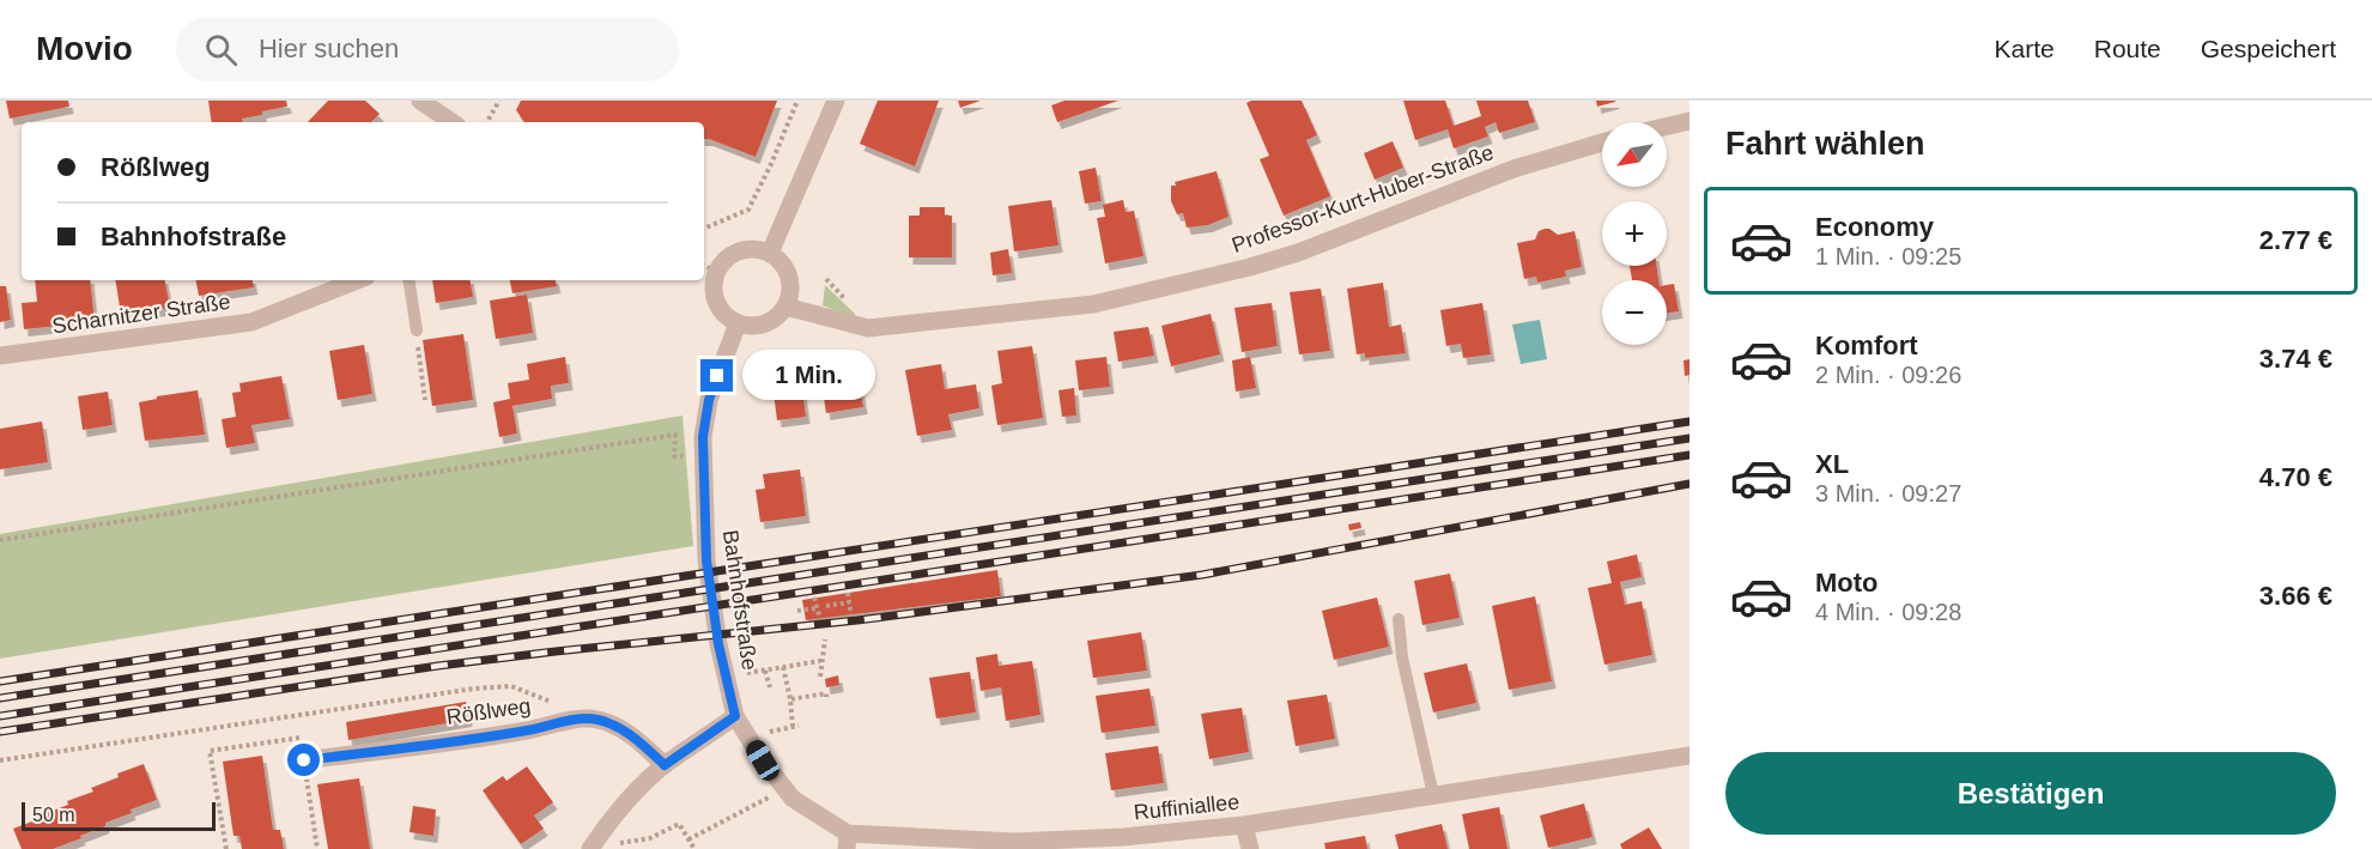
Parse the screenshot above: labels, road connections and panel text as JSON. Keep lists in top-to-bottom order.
{
  "streets": {
    "street": [
      "Professor-Kurt-Huber-Straße",
      "Scharnitzer Straße",
      "Bahnhofstraße",
      "Rößlweg",
      "Ruffiniallee"
    ]
  },
  "crossings": [
    ["Professor-Kurt-Huber-Straße", "Bahnhofstraße"],
    ["Bahnhofstraße", "Ruffiniallee"]
  ],
  "scale_bar": "50 m",
  "north": "bottom left",
  "page": {
    "header": "Movio",
    "search": "Hier suchen",
    "nav": ["Karte", "Route", "Gespeichert"],
    "heading": "Fahrt wählen",
    "map_buttons": ["+", "−"],
    "banner": ["Rößlweg", "Bahnhofstraße"],
    "list": [
      {
        "name": "Economy",
        "note": "1 Min. · 09:25",
        "value": "2.77 €"
      },
      {
        "name": "Komfort",
        "note": "2 Min. · 09:26",
        "value": "3.74 €"
      },
      {
        "name": "XL",
        "note": "3 Min. · 09:27",
        "value": "4.70 €"
      },
      {
        "name": "Moto",
        "note": "4 Min. · 09:28",
        "value": "3.66 €"
      }
    ],
    "bubble": "1 Min.",
    "buttons": "Bestätigen",
    "scale": "50 m"
  }
}
